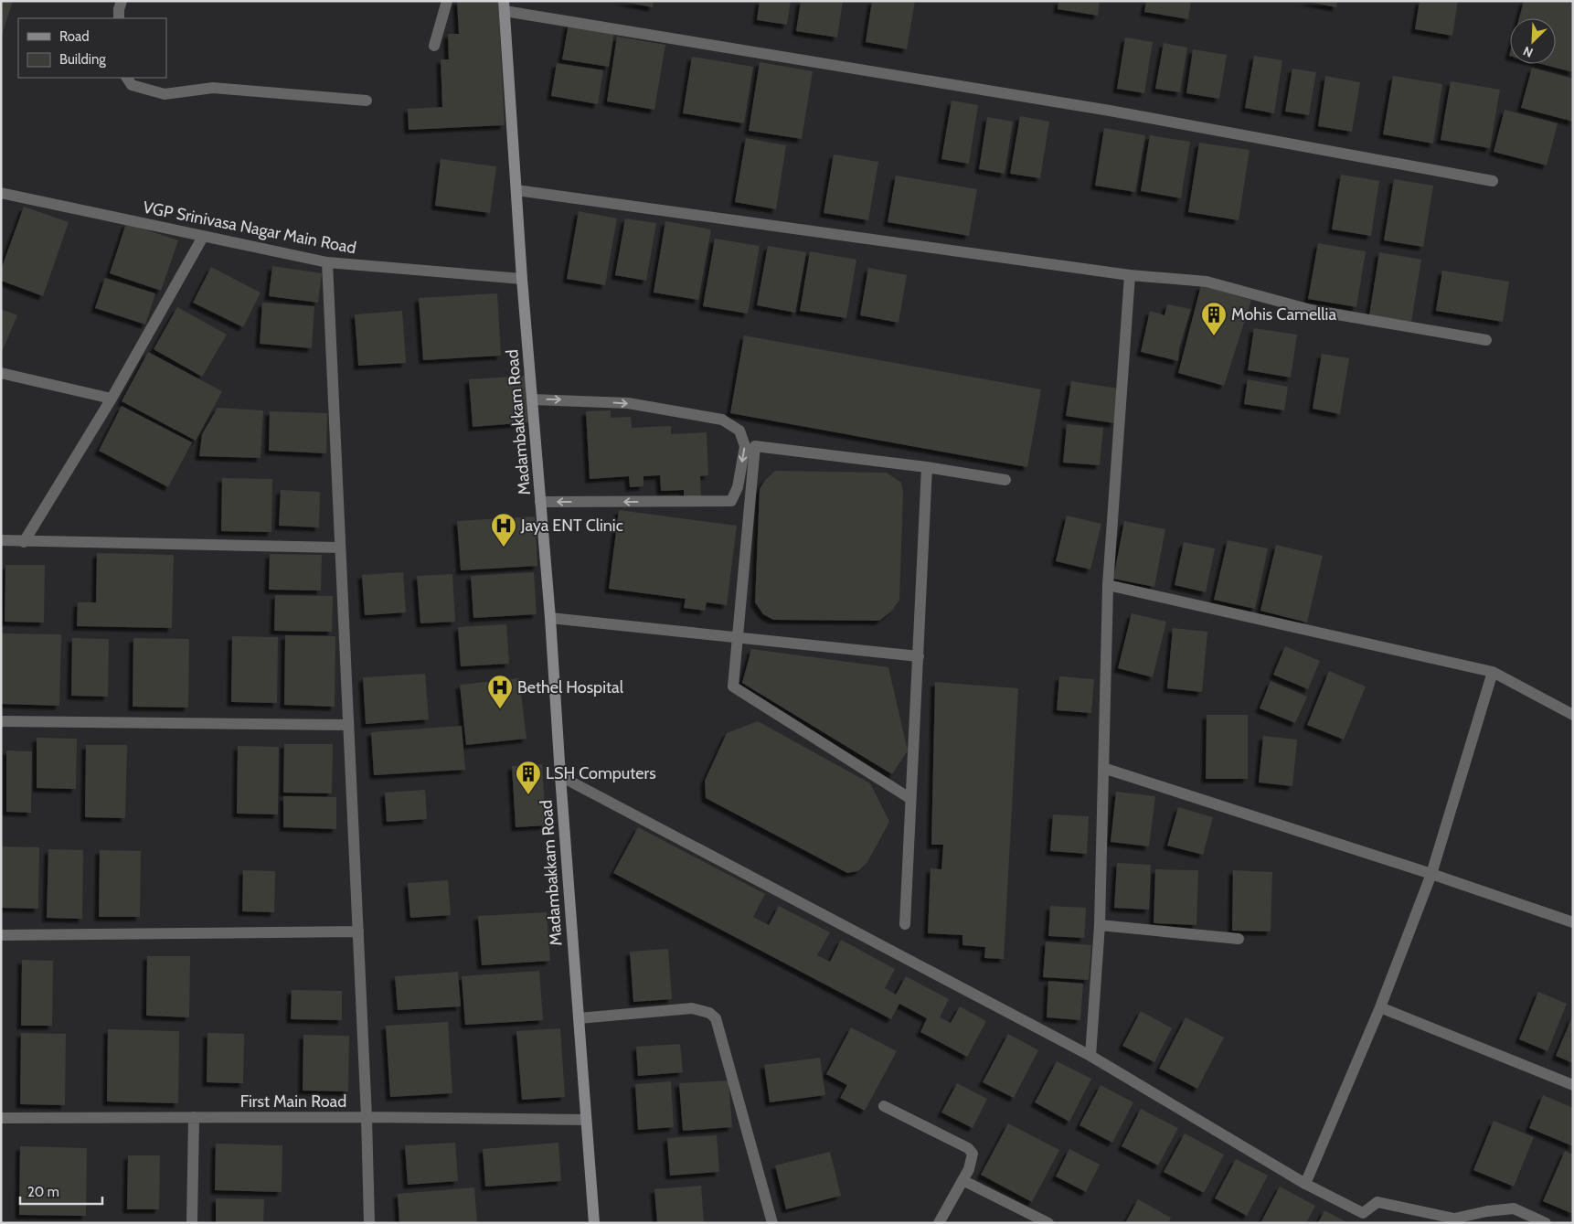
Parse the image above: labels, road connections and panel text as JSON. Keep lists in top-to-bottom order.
{
  "streets": {
    "street": ["VGP Srinivasa Nagar Main Road", "Madambakkam Road", "First Main Road"]
  },
  "crossings": [
    ["VGP Srinivasa Nagar Main Road", "Madambakkam Road"],
    ["Madambakkam Road", "First Main Road"]
  ],
  "places": {
    "building": ["Mohis Camellia", "LSH Computers"],
    "hospital": ["Jaya ENT Clinic", "Bethel Hospital"]
  },
  "legend": ["Road", "Building"],
  "scale_bar": "20 m",
  "north": "bottom left"
}
